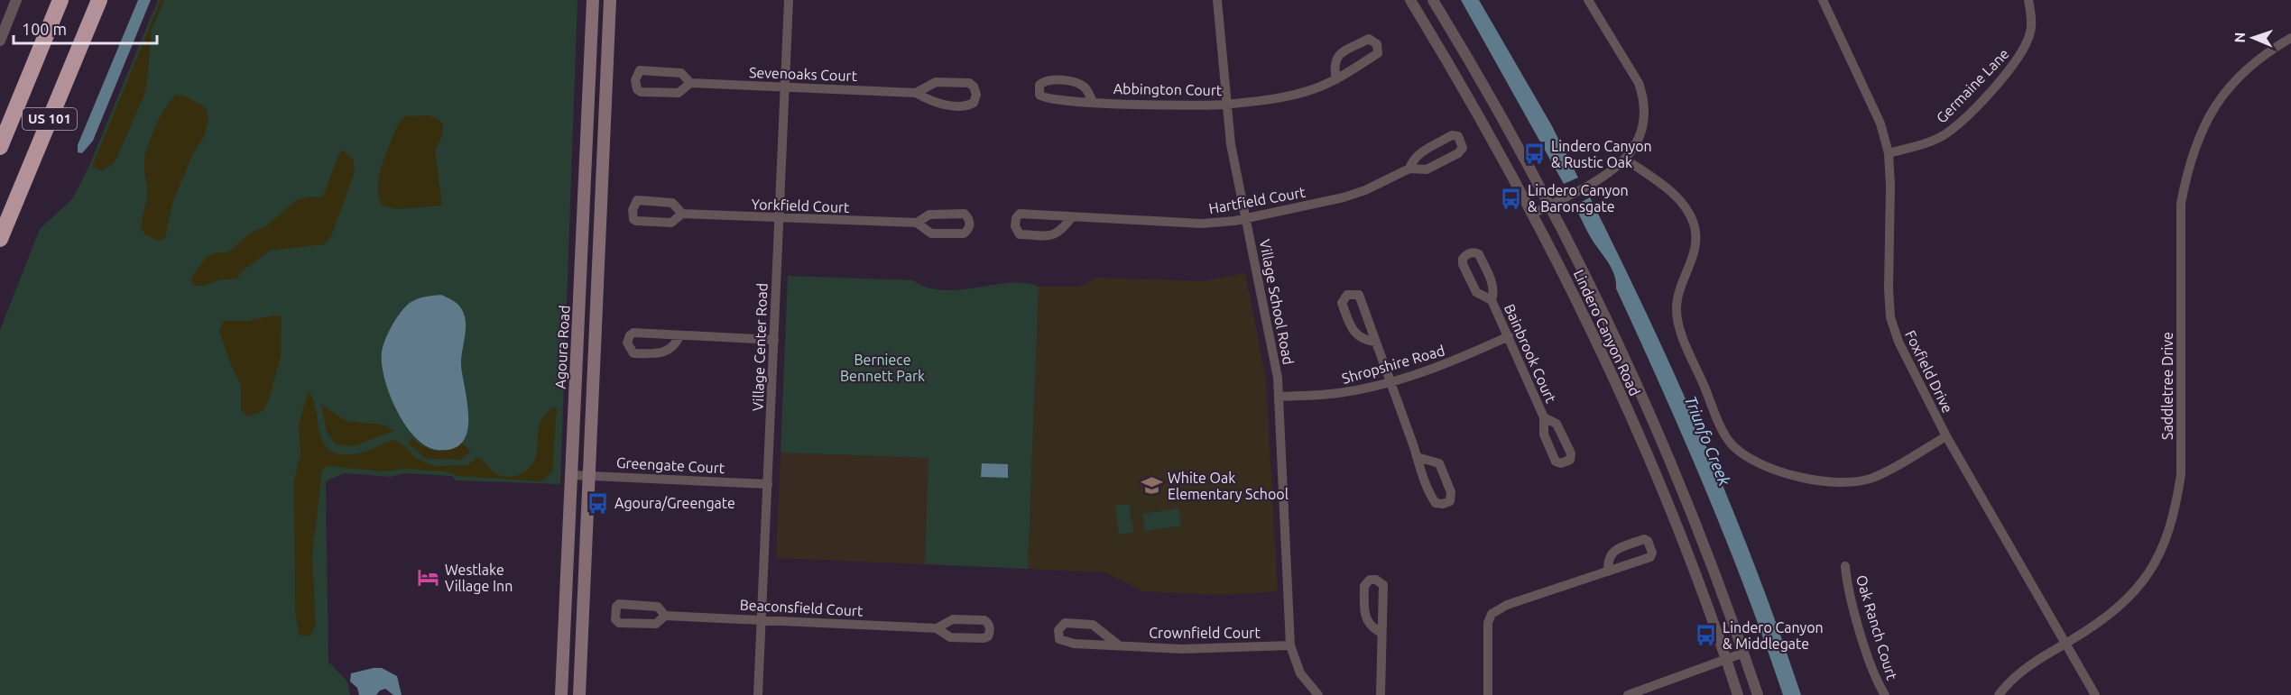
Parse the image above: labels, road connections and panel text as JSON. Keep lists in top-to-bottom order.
{
  "streets": {
    "highway": ["US 101"],
    "main road": ["Agoura Road"],
    "street": [
      "Sevenoaks Court",
      "Germaine Lane",
      "Abbington Court",
      "Hartfield Court",
      "Yorkfield Court",
      "Village School Road",
      "Lindero Canyon Road",
      "Village Center Road",
      "Bainbrook Court",
      "Shropshire Road",
      "Foxfield Drive",
      "Saddletree Drive",
      "Greengate Court",
      "Beaconsfield Court",
      "Oak Ranch Court",
      "Crownfield Court"
    ]
  },
  "crossings": [
    ["Sevenoaks Court", "Village Center Road"],
    ["Germaine Lane", "Foxfield Drive"],
    ["Abbington Court", "Village School Road"],
    ["Hartfield Court", "Village School Road"],
    ["Yorkfield Court", "Village Center Road"],
    ["Village School Road", "Shropshire Road"],
    ["Village School Road", "Crownfield Court"],
    ["Agoura Road", "Greengate Court"],
    ["Village Center Road", "Greengate Court"],
    ["Village Center Road", "Beaconsfield Court"],
    ["Bainbrook Court", "Shropshire Road"],
    ["Foxfield Drive", "Saddletree Drive"]
  ],
  "water": ["Triunfo Creek"],
  "parks": ["Berniece Bennett Park"],
  "places": {
    "bus stop": [
      "Lindero Canyon & Rustic Oak",
      "Lindero Canyon & Baronsgate",
      "Agoura/Greengate",
      "Lindero Canyon & Middlegate"
    ],
    "school or university": ["White Oak Elementary School"],
    "hotel": ["Westlake Village Inn"]
  },
  "scale_bar": "100 m",
  "north": "left"
}
